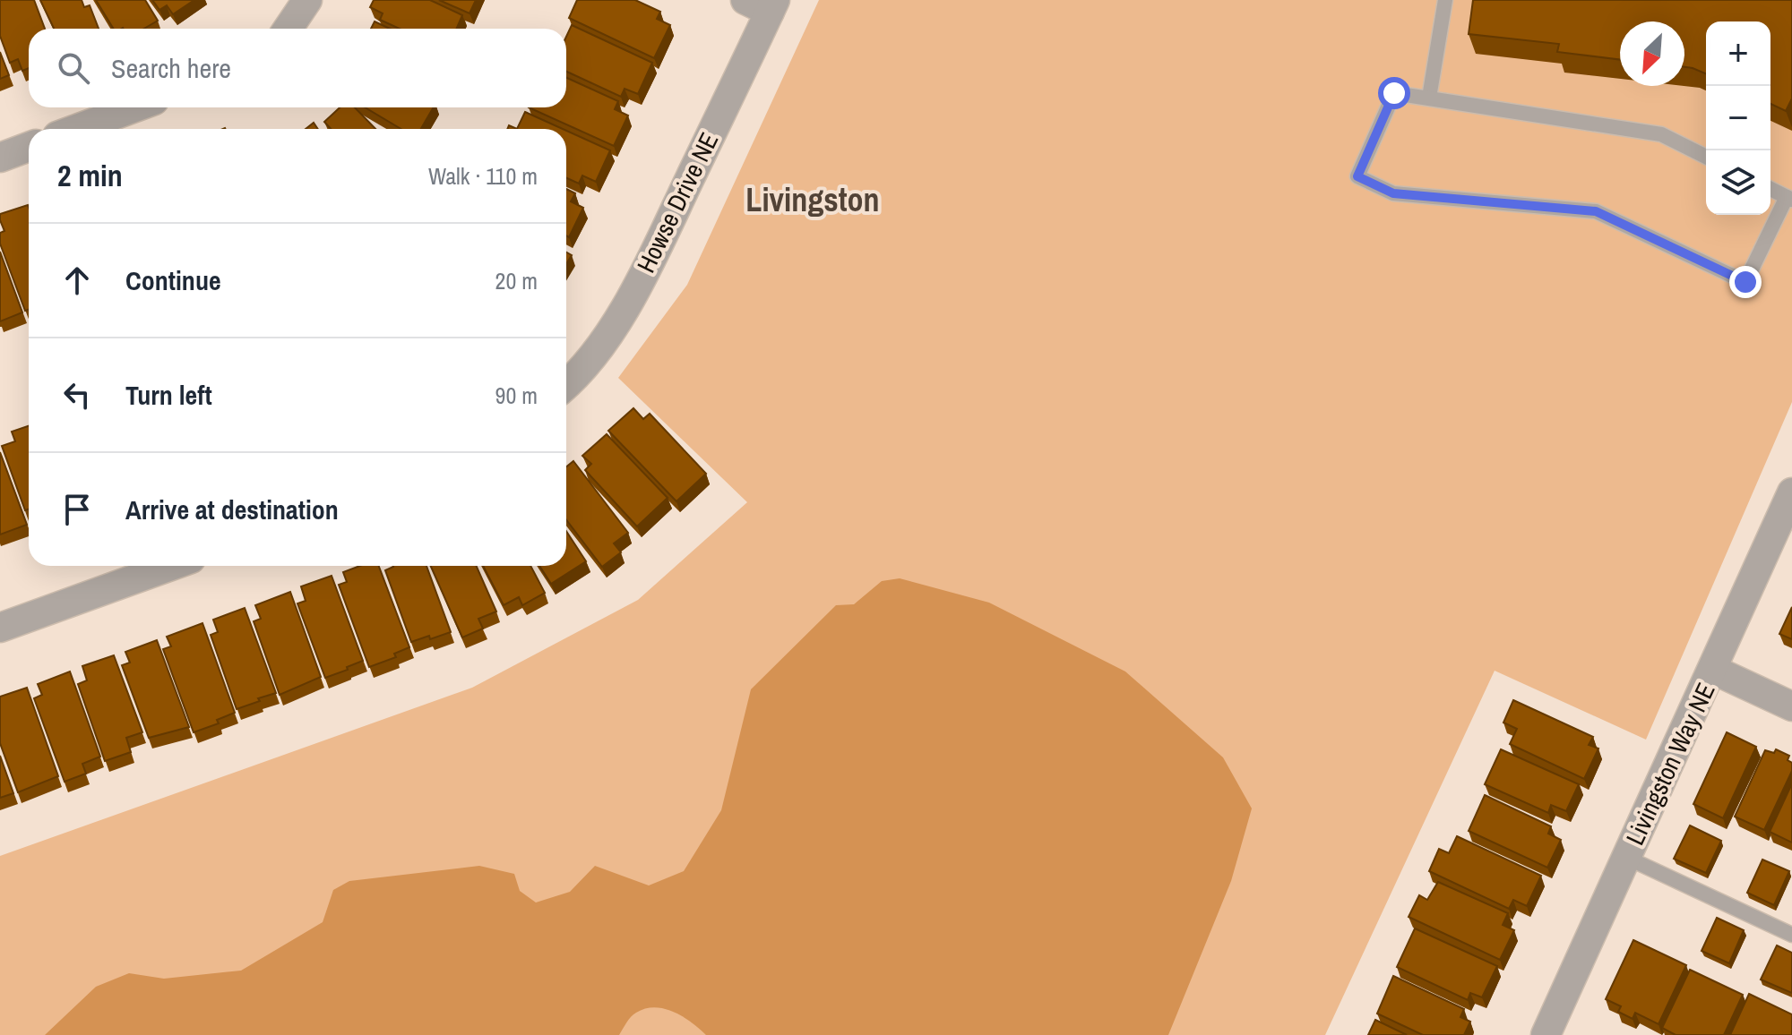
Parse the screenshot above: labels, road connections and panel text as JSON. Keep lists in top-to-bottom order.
{
  "streets": {
    "street": ["Howse Drive NE", "Livingston Way NE"]
  },
  "districts": ["Livingston"],
  "north": "bottom left",
  "page": {
    "map_buttons": ["+", "−"],
    "search": "Search here",
    "heading": ["2 min", "Walk · 110 m"],
    "list": [
      ["Continue", "20 m"],
      ["Turn left", "90 m"],
      "Arrive at destination"
    ]
  }
}
